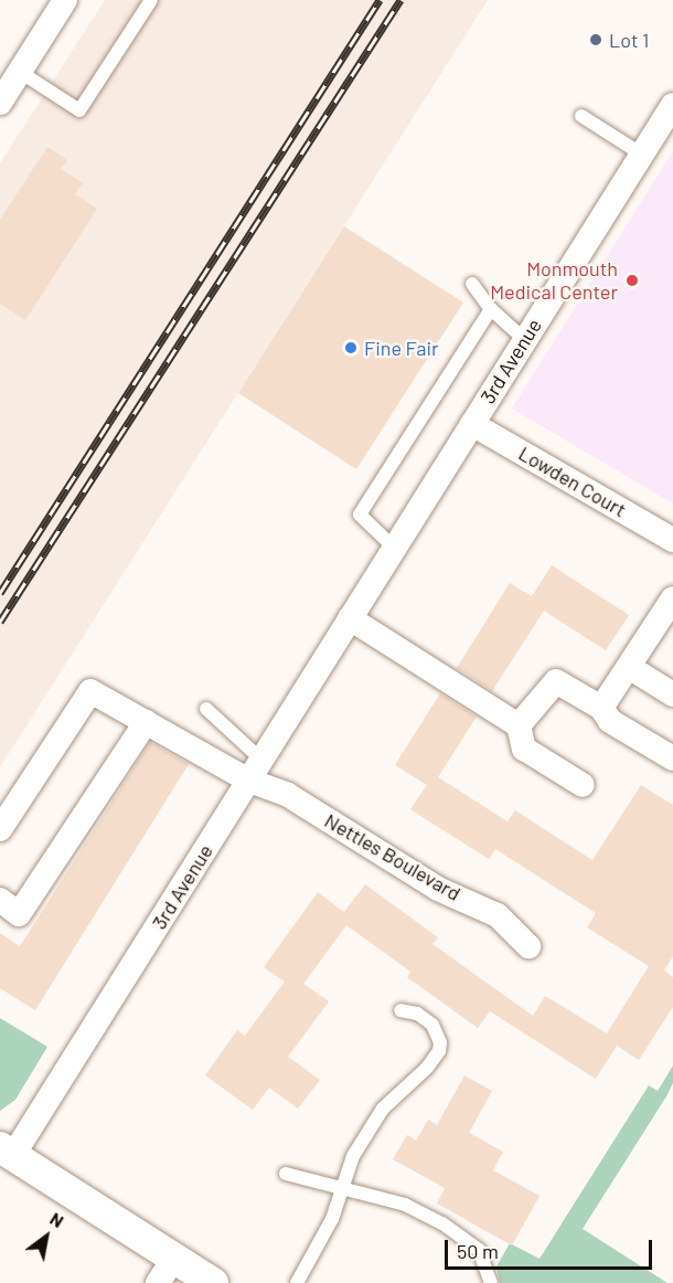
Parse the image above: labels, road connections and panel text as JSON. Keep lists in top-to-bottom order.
{
  "streets": {
    "street": ["3rd Avenue", "Lowden Court", "Nettles Boulevard"]
  },
  "crossings": [
    ["3rd Avenue", "Lowden Court"],
    ["3rd Avenue", "Nettles Boulevard"]
  ],
  "places": ["Lot 1", "Monmouth Medical Center", "Fine Fair"],
  "scale_bar": "50 m",
  "north": "top right"
}
